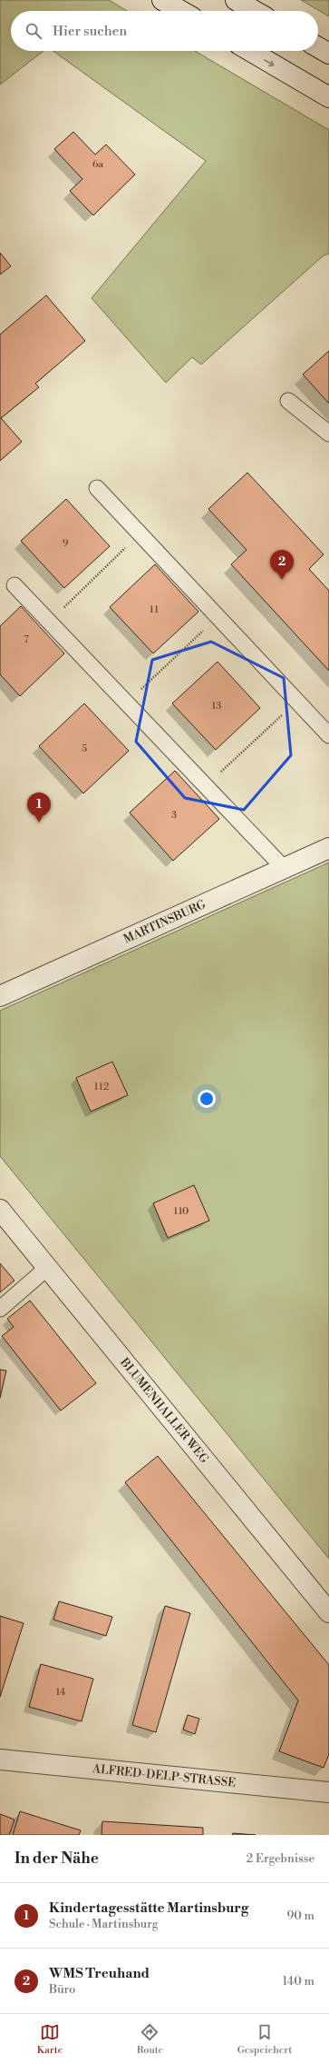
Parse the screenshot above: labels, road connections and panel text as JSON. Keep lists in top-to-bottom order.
{
  "streets": {
    "street": ["MARTINSBURG", "BLUMENHALLER WEG", "ALFRED-DELP-STRASSE"]
  },
  "house_numbers": [
    "6a",
    "9",
    "11",
    "7",
    "13",
    "5",
    "3",
    "112",
    "110",
    "14"
  ],
  "page": {
    "search": "Hier suchen",
    "pins": ["2", "1"],
    "heading": ["In der Nähe", "2 Ergebnisse"],
    "list": [
      {
        "mark": "1",
        "name": "Kindertagesstätte Martinsburg",
        "note": "Schule · Martinsburg",
        "value": "90 m"
      },
      {
        "mark": "2",
        "name": "WMS Treuhand",
        "note": "Büro",
        "value": "140 m"
      }
    ],
    "nav": ["Karte", "Route", "Gespeichert"]
  }
}
